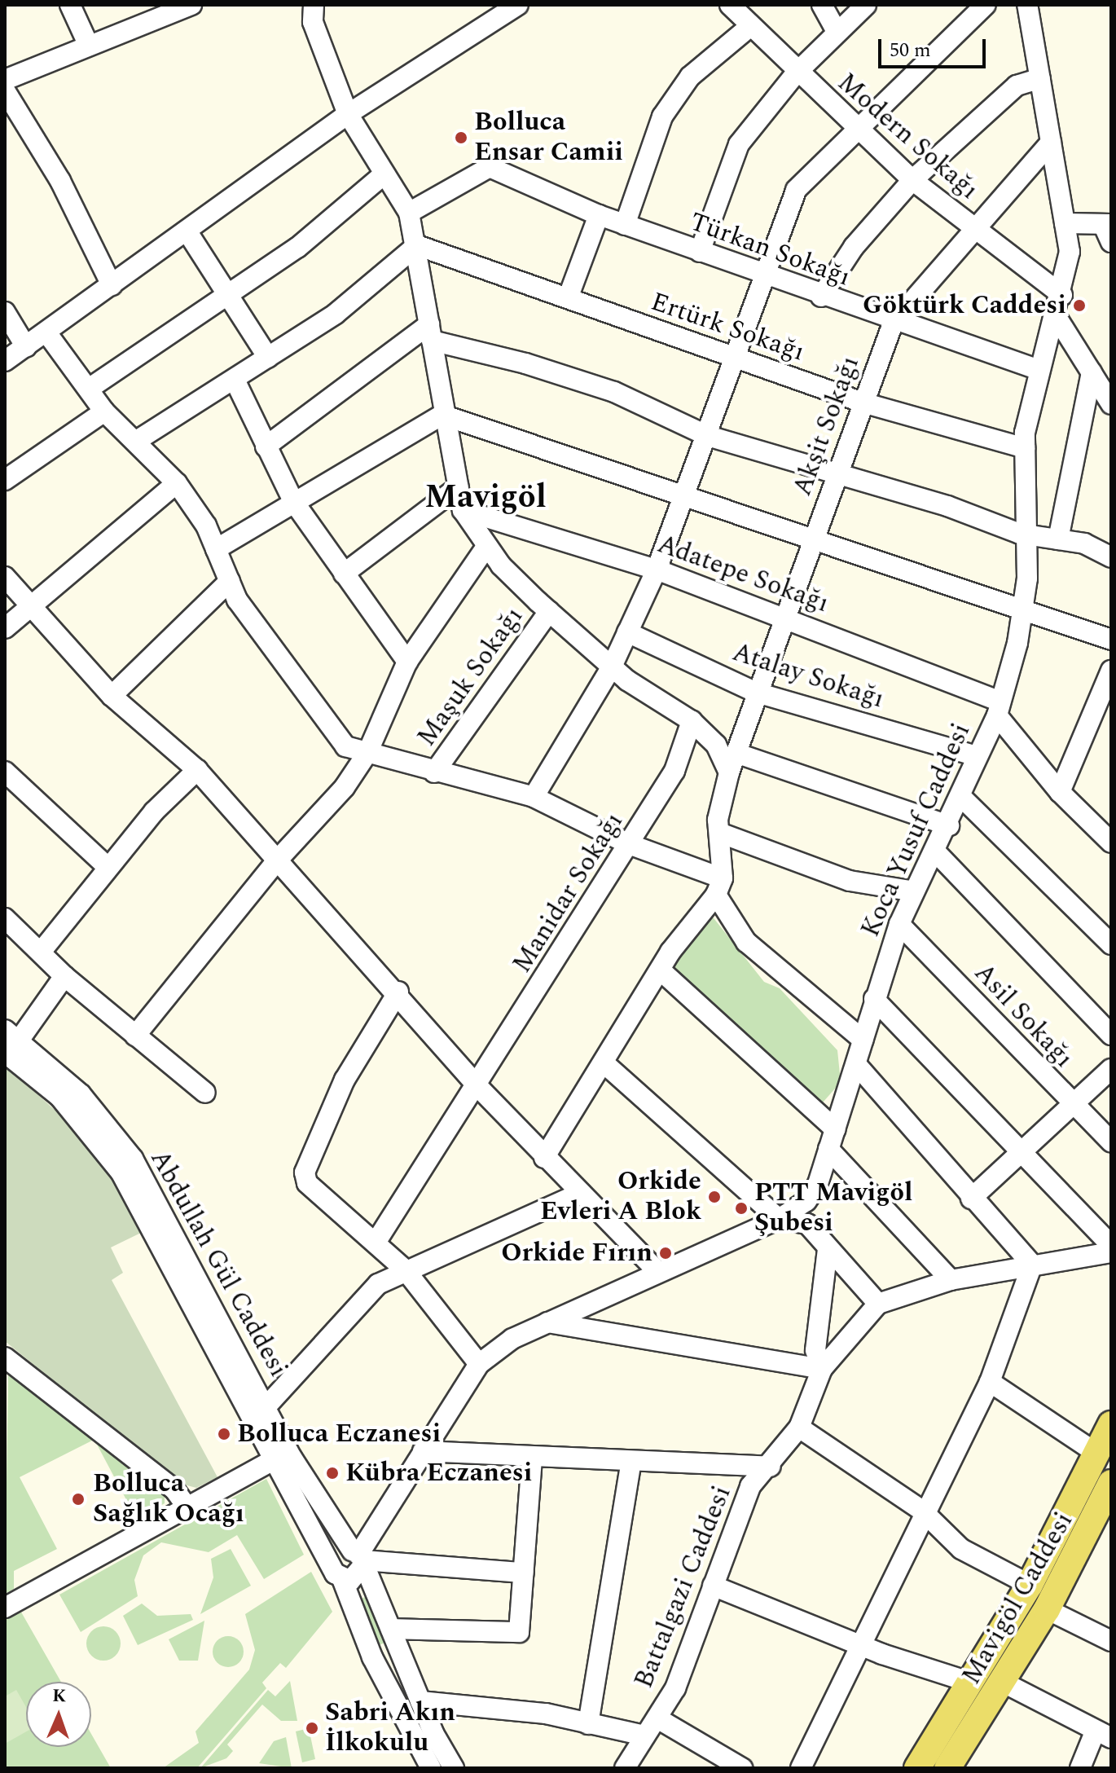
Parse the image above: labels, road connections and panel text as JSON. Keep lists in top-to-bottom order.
{
  "streets": {
    "main road": ["Mavigöl Caddesi"],
    "street": [
      "Modern Sokağı",
      "Türkan Sokağı",
      "Ertürk Sokağı",
      "Akşit Sokağı",
      "Adatepe Sokağı",
      "Atalay Sokağı",
      "Maşuk Sokağı",
      "Koca Yusuf Caddesi",
      "Manidar Sokağı",
      "Asil Sokağı",
      "Abdullah Gül Caddesi",
      "Battalgazi Caddesi"
    ]
  },
  "crossings": [
    ["Modern Sokağı", "Akşit Sokağı"],
    ["Modern Sokağı", "Koca Yusuf Caddesi"],
    ["Türkan Sokağı", "Akşit Sokağı"],
    ["Türkan Sokağı", "Koca Yusuf Caddesi"],
    ["Ertürk Sokağı", "Akşit Sokağı"],
    ["Ertürk Sokağı", "Koca Yusuf Caddesi"],
    ["Akşit Sokağı", "Adatepe Sokağı"],
    ["Akşit Sokağı", "Atalay Sokağı"],
    ["Akşit Sokağı", "Koca Yusuf Caddesi"],
    ["Adatepe Sokağı", "Koca Yusuf Caddesi"],
    ["Atalay Sokağı", "Koca Yusuf Caddesi"],
    ["Koca Yusuf Caddesi", "Asil Sokağı"]
  ],
  "districts": ["Mavigöl"],
  "places": [
    "Bolluca Ensar Camii",
    "Göktürk Caddesi",
    "Orkide Evleri A Blok",
    "PTT Mavigöl Şubesi",
    "Orkide Fırın",
    "Bolluca Eczanesi",
    "Kübra Eczanesi",
    "Bolluca Sağlık Ocağı",
    "Sabri Akın İlkokulu"
  ],
  "scale_bar": "50 m",
  "north": "top"
}
